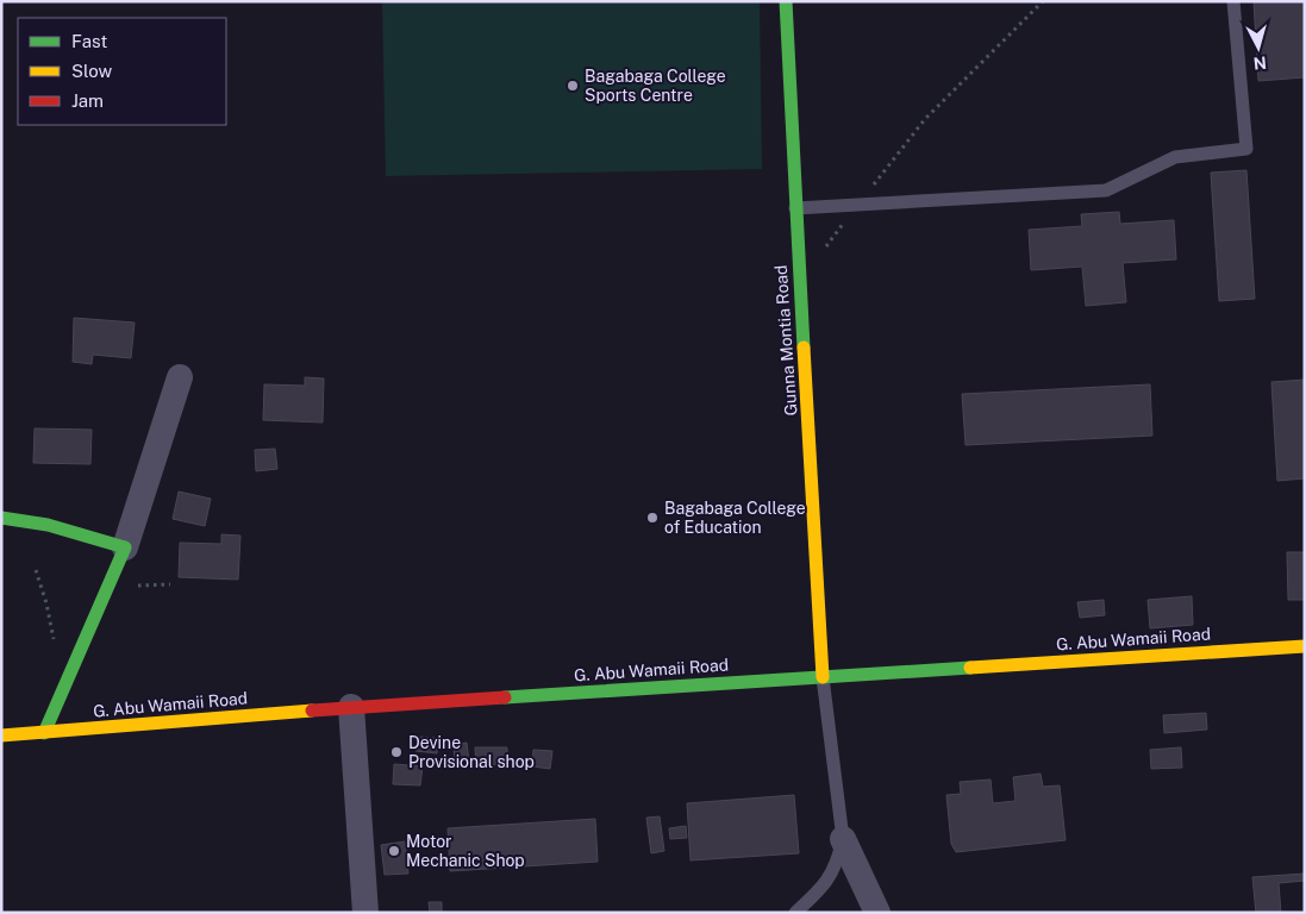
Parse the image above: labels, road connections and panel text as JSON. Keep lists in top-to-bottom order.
{
  "streets": {
    "street": ["Gunna Montia Road", "G. Abu Wamaii Road"]
  },
  "crossings": [
    ["Gunna Montia Road", "G. Abu Wamaii Road"]
  ],
  "places": [
    "Bagabaga College Sports Centre",
    "Bagabaga College of Education",
    "Devine Provisional shop",
    "Motor Mechanic Shop"
  ],
  "legend": ["Fast", "Slow", "Jam"],
  "north": "bottom"
}
